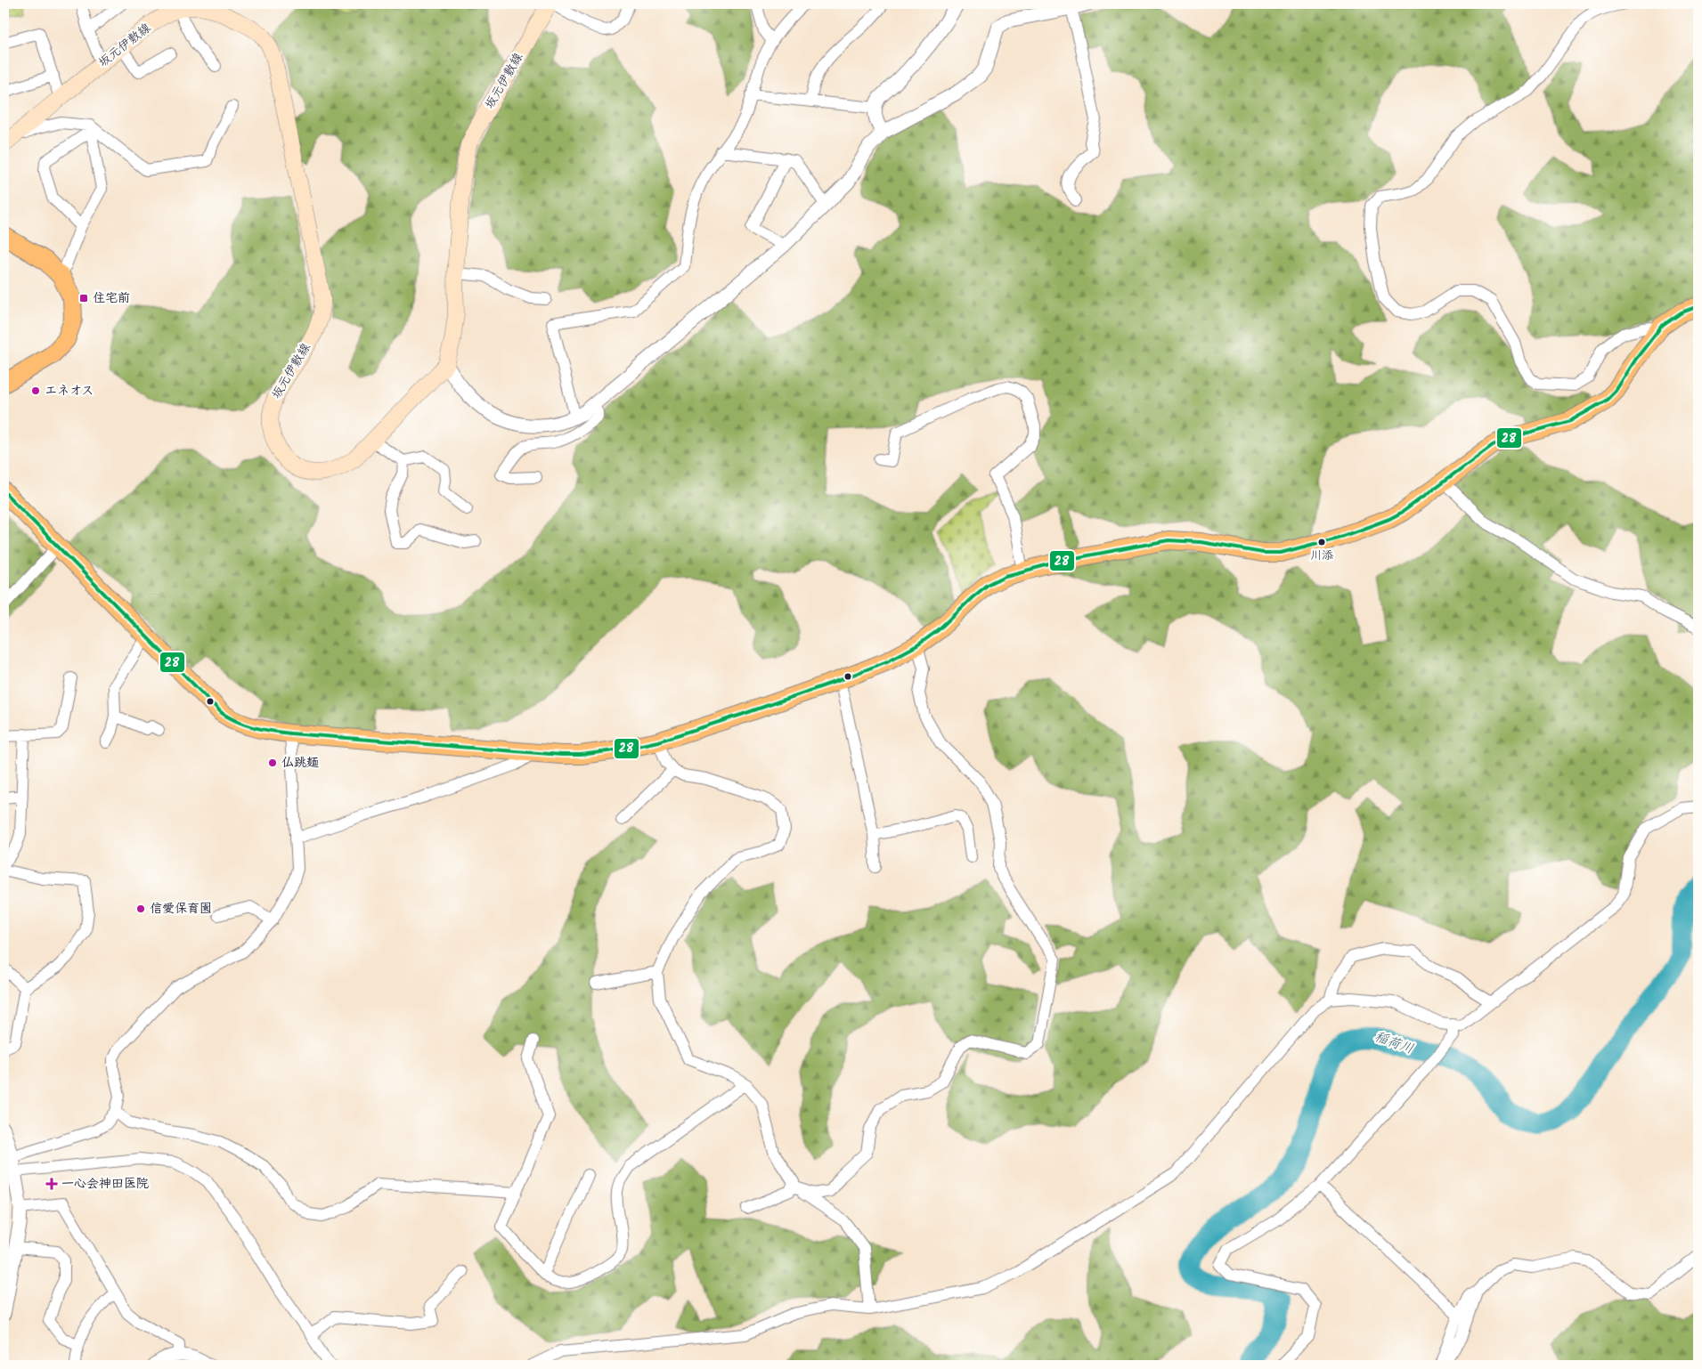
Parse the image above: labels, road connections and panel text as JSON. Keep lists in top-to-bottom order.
{
  "streets": {
    "main road": ["坂元伊敷線"]
  },
  "water": ["稲荷川"],
  "places": {
    "transit": ["住宅前"],
    "other": [
      "エネオス",
      "川添",
      "仏跳麺",
      "信愛保育園"
    ],
    "health": ["一心会神田医院"]
  },
  "lines": ["transit line 28"]
}
